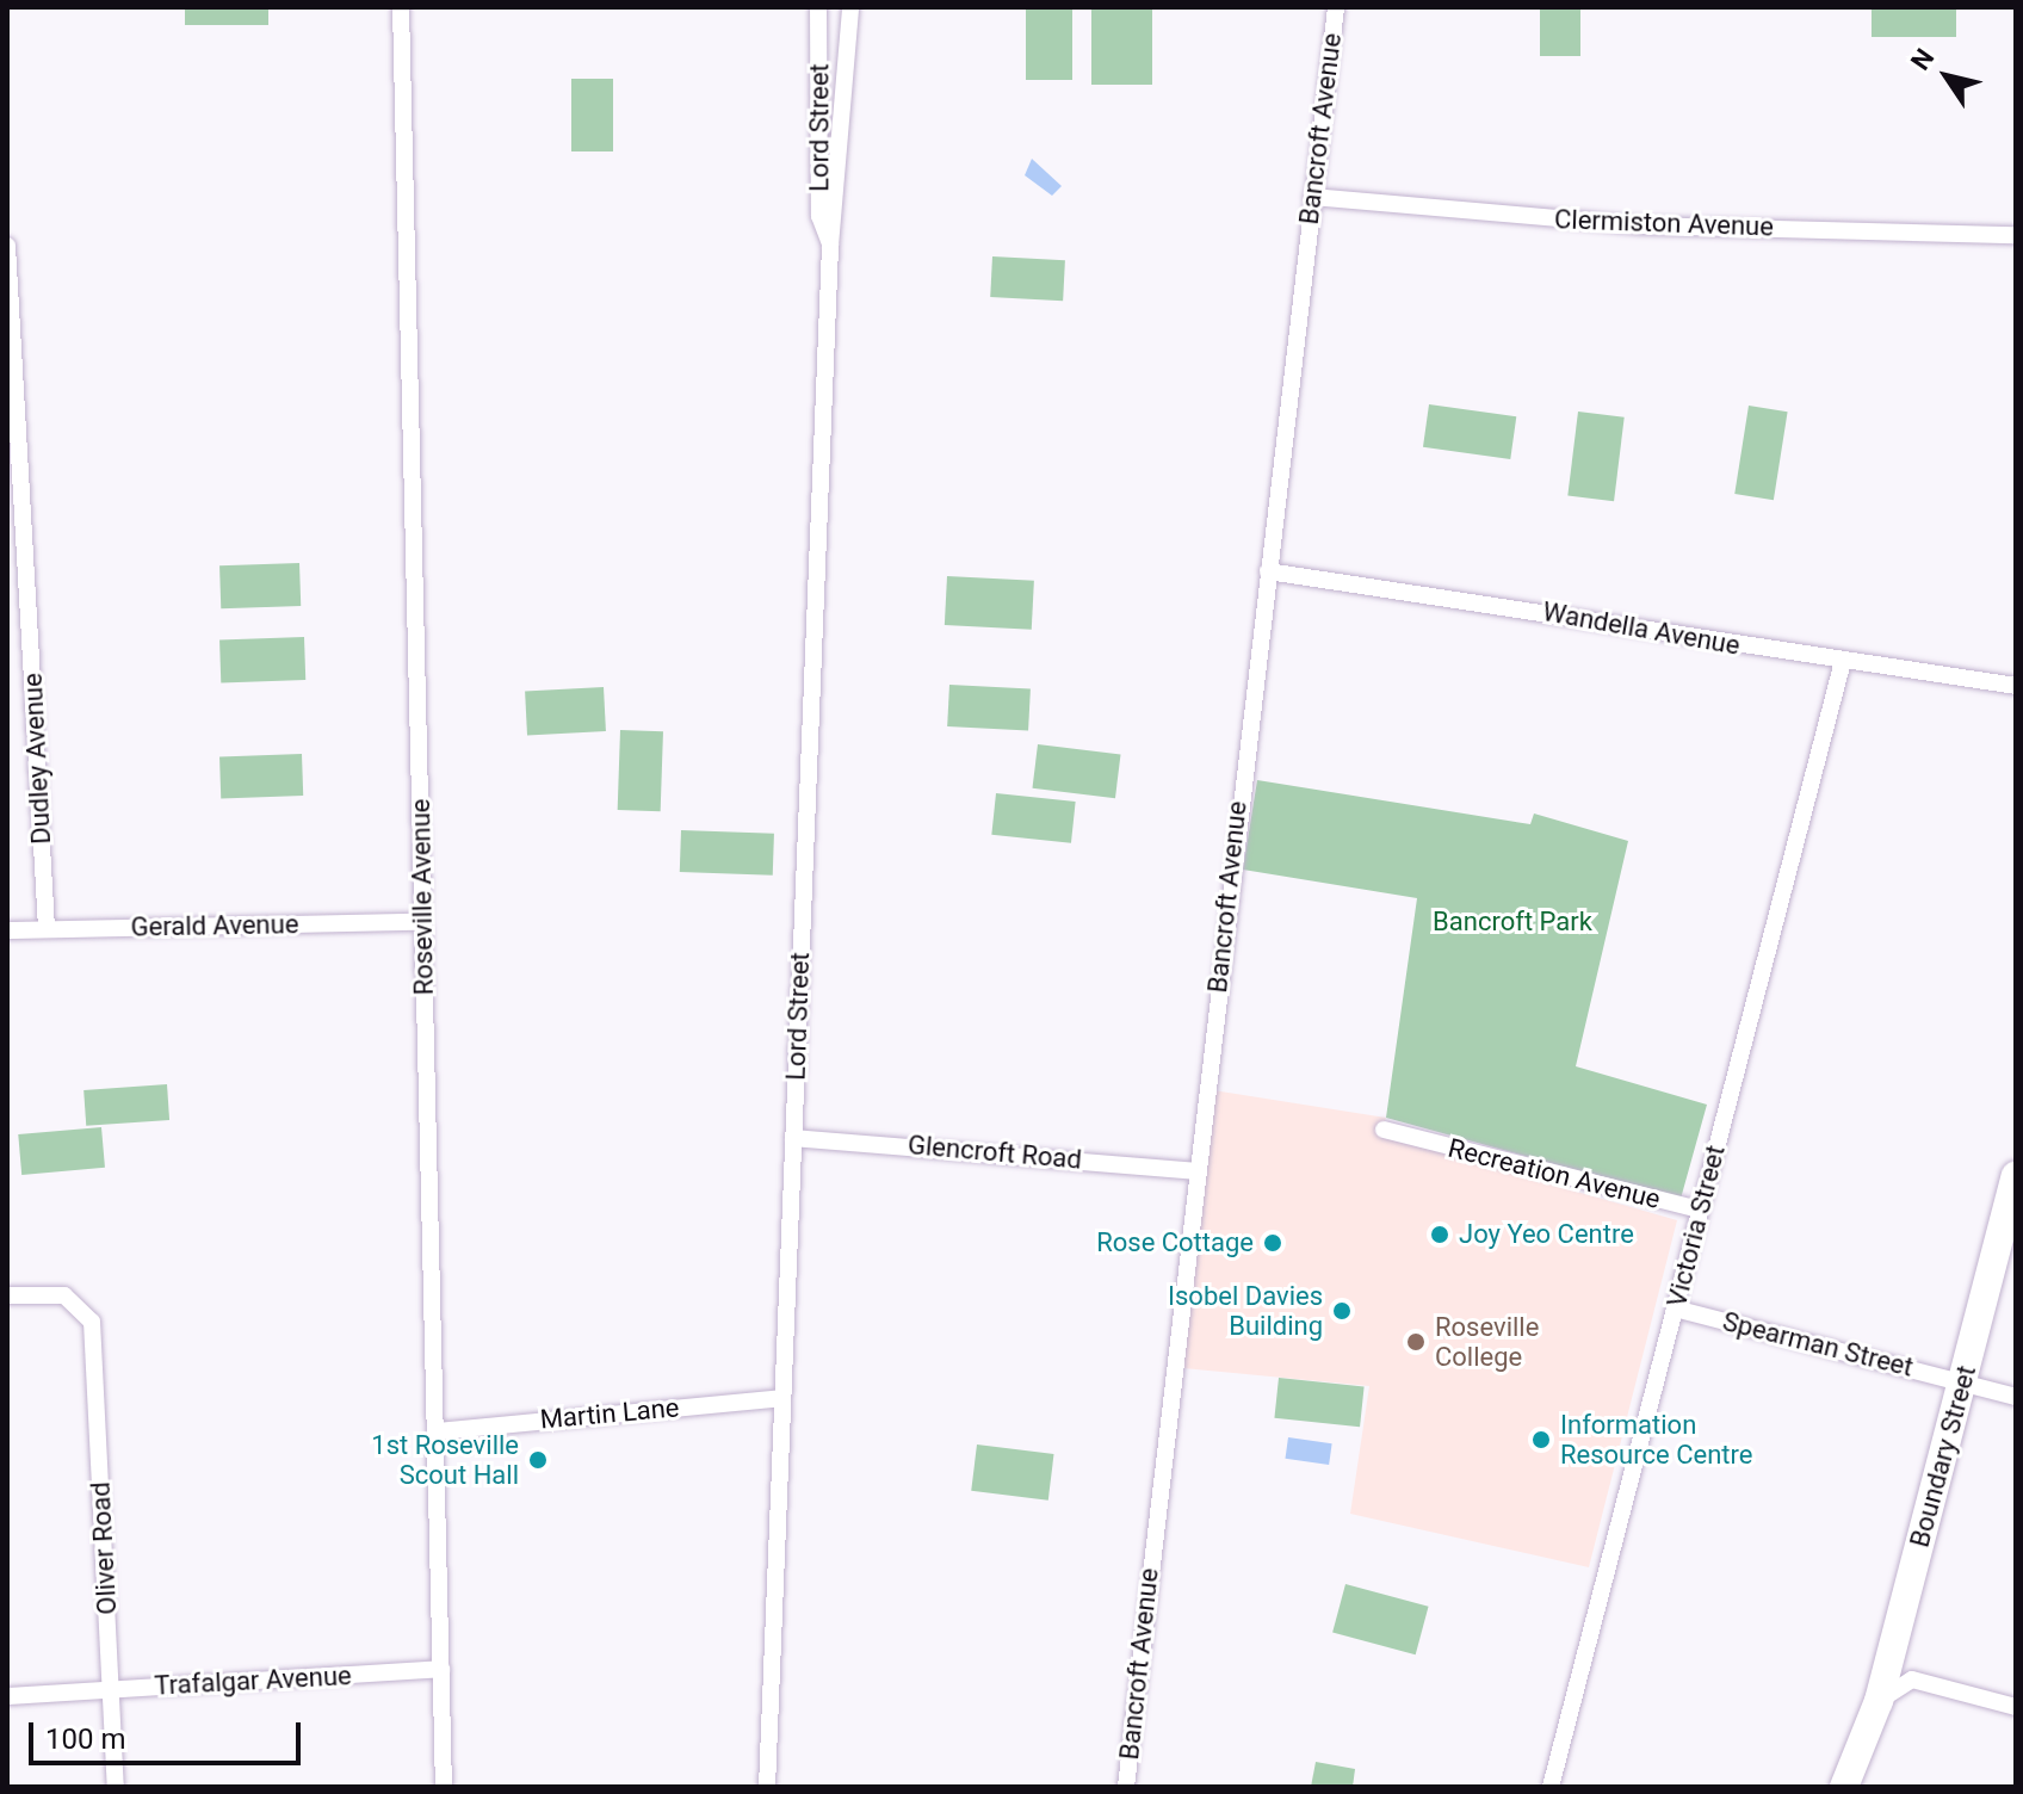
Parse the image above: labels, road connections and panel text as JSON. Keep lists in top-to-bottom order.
{
  "streets": {
    "highway": ["Boundary Street"],
    "street": [
      "Lord Street",
      "Bancroft Avenue",
      "Clermiston Avenue",
      "Wandella Avenue",
      "Dudley Avenue",
      "Roseville Avenue",
      "Gerald Avenue",
      "Glencroft Road",
      "Recreation Avenue",
      "Victoria Street",
      "Spearman Street",
      "Martin Lane",
      "Oliver Road",
      "Trafalgar Avenue"
    ]
  },
  "crossings": [
    ["Lord Street", "Glencroft Road"],
    ["Lord Street", "Martin Lane"],
    ["Bancroft Avenue", "Clermiston Avenue"],
    ["Bancroft Avenue", "Wandella Avenue"],
    ["Bancroft Avenue", "Glencroft Road"],
    ["Wandella Avenue", "Victoria Street"],
    ["Dudley Avenue", "Gerald Avenue"],
    ["Roseville Avenue", "Gerald Avenue"],
    ["Roseville Avenue", "Martin Lane"],
    ["Roseville Avenue", "Trafalgar Avenue"],
    ["Recreation Avenue", "Victoria Street"],
    ["Victoria Street", "Spearman Street"],
    ["Spearman Street", "Boundary Street"],
    ["Oliver Road", "Trafalgar Avenue"]
  ],
  "parks": ["Bancroft Park"],
  "places": [
    "Joy Yeo Centre",
    "Rose Cottage",
    "Isobel Davies Building",
    "Roseville College",
    "Information Resource Centre",
    "1st Roseville Scout Hall"
  ],
  "scale_bar": "100 m",
  "north": "top left"
}
